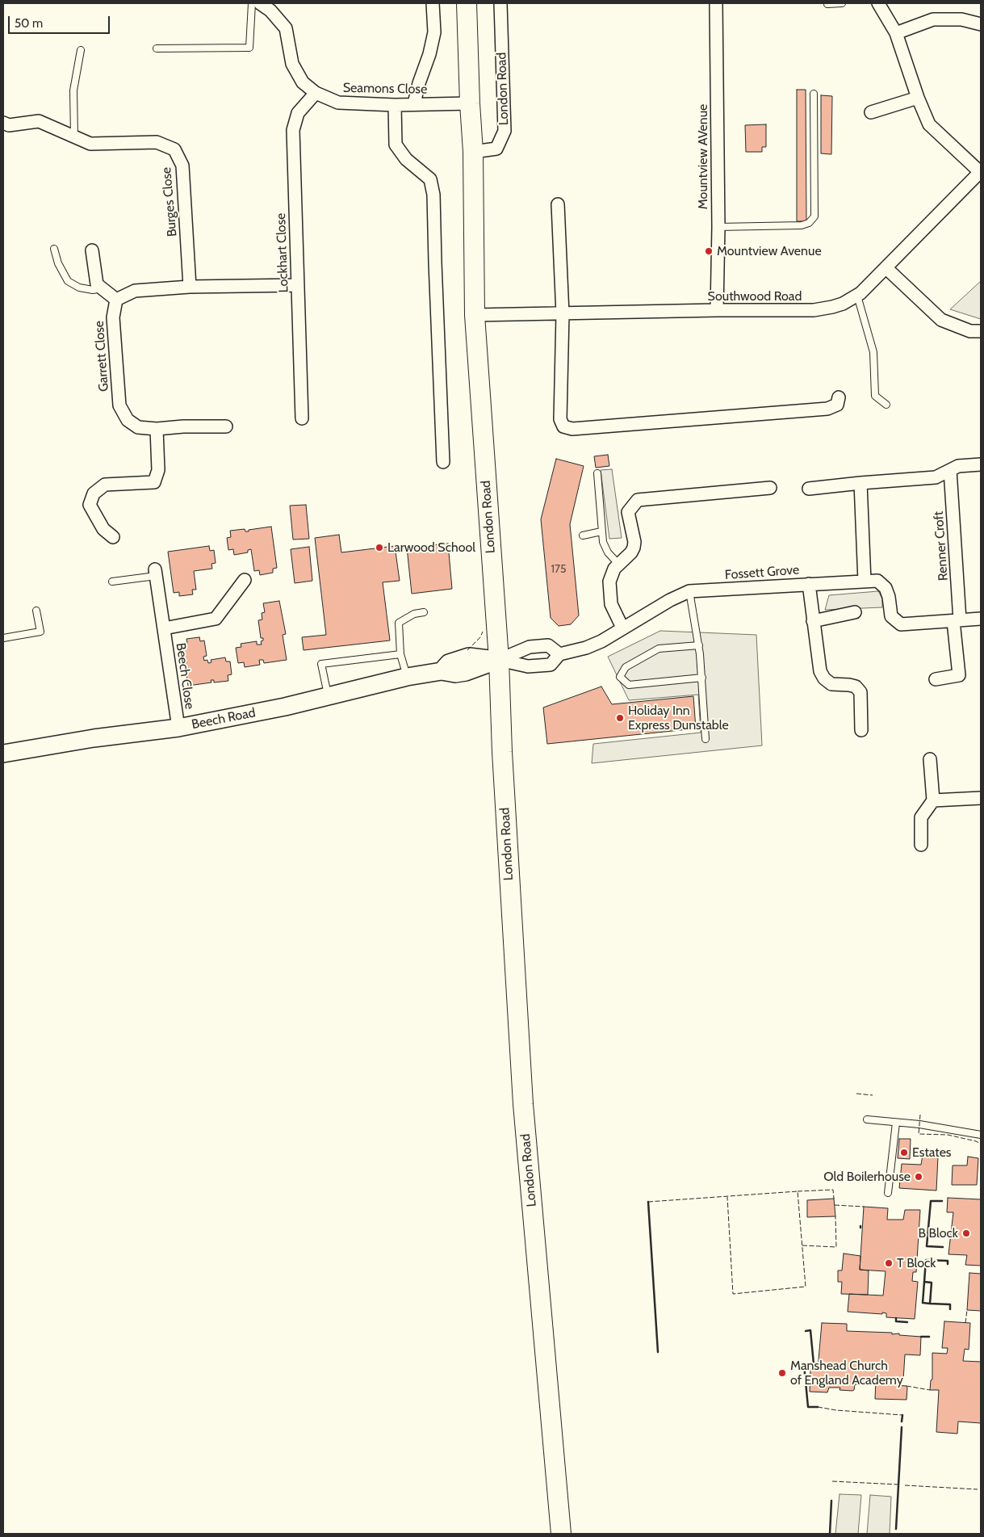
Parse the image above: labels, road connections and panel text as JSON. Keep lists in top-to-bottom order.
{
  "streets": {
    "main road": ["London Road"],
    "street": [
      "Seamons Close",
      "Mountview AVenue",
      "Burges Close",
      "Lockhart Close",
      "Southwood Road",
      "Garrett Close",
      "Renner Croft",
      "Fossett Grove",
      "Beech Close",
      "Beech Road"
    ]
  },
  "crossings": [
    ["Seamons Close", "London Road"],
    ["Seamons Close", "Lockhart Close"],
    ["London Road", "Southwood Road"],
    ["London Road", "Fossett Grove"],
    ["London Road", "Beech Road"],
    ["Mountview AVenue", "Southwood Road"],
    ["Renner Croft", "Fossett Grove"],
    ["Fossett Grove", "Beech Road"],
    ["Beech Close", "Beech Road"]
  ],
  "places": [
    "Mountview Avenue",
    "Larwood School",
    "Holiday Inn Express Dunstable",
    "Estates",
    "Old Boilerhouse",
    "B Block",
    "T Block",
    "Manshead Church of England Academy"
  ],
  "house_numbers": ["175"],
  "scale_bar": "50 m"
}
